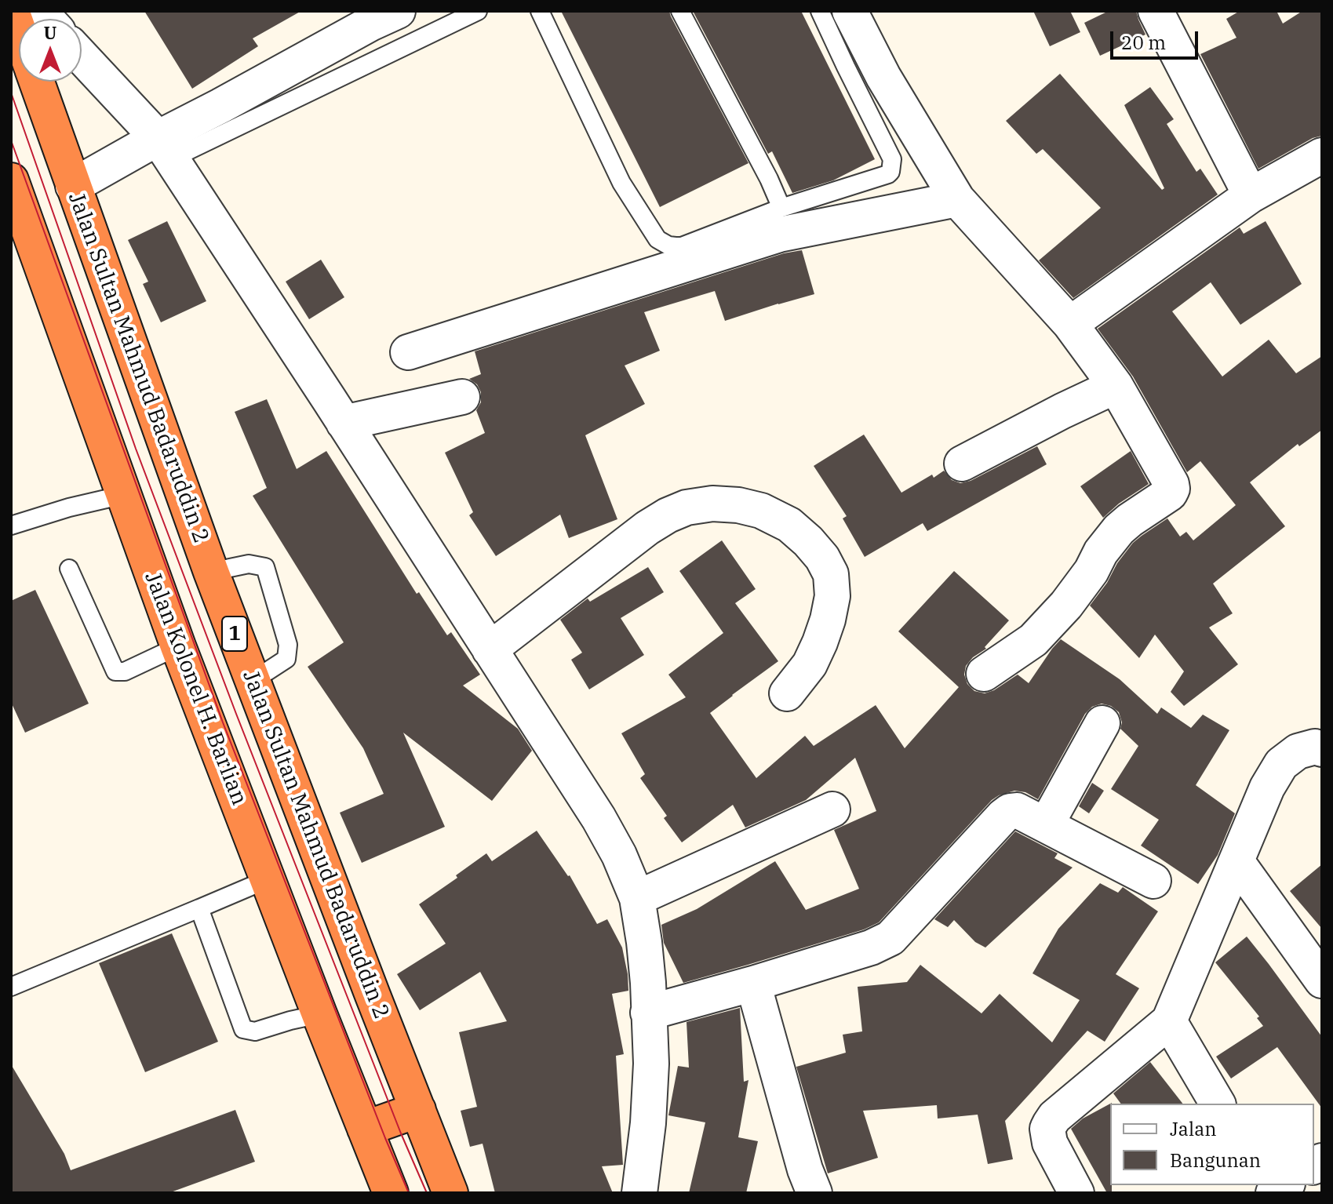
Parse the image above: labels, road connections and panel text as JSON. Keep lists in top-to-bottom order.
{
  "streets": {
    "highway": ["Jalan Sultan Mahmud Badaruddin 2", "1", "Jalan Kolonel H. Barlian"]
  },
  "legend": ["Jalan", "Bangunan"],
  "scale_bar": "20 m",
  "north": "top"
}
